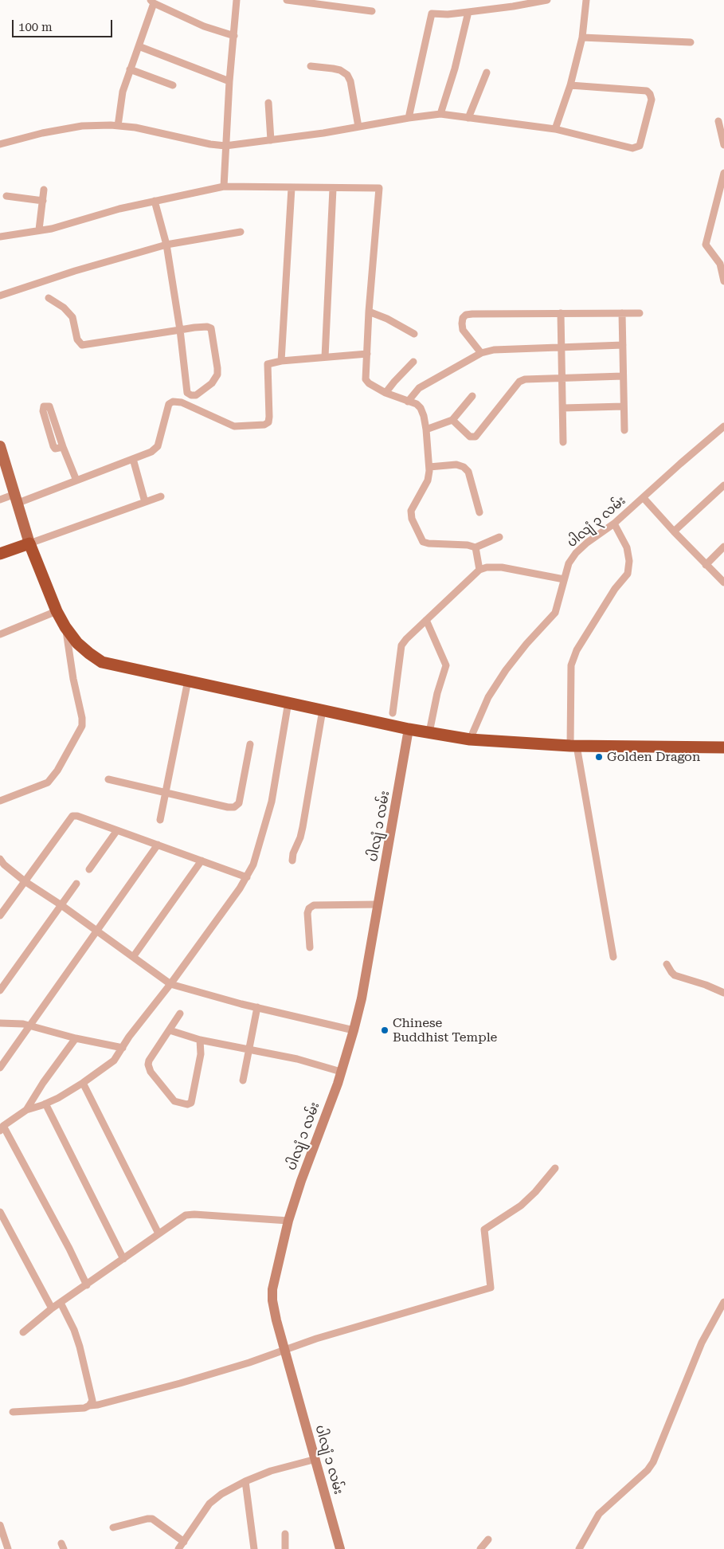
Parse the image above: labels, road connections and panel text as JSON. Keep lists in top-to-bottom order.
{
  "streets": {
    "street": ["ပါလျံ ၃ လမ်း", "ပါလျံ ၁ လမ်း"]
  },
  "places": ["Golden Dragon", "Chinese Buddhist Temple"],
  "scale_bar": "100 m"
}
